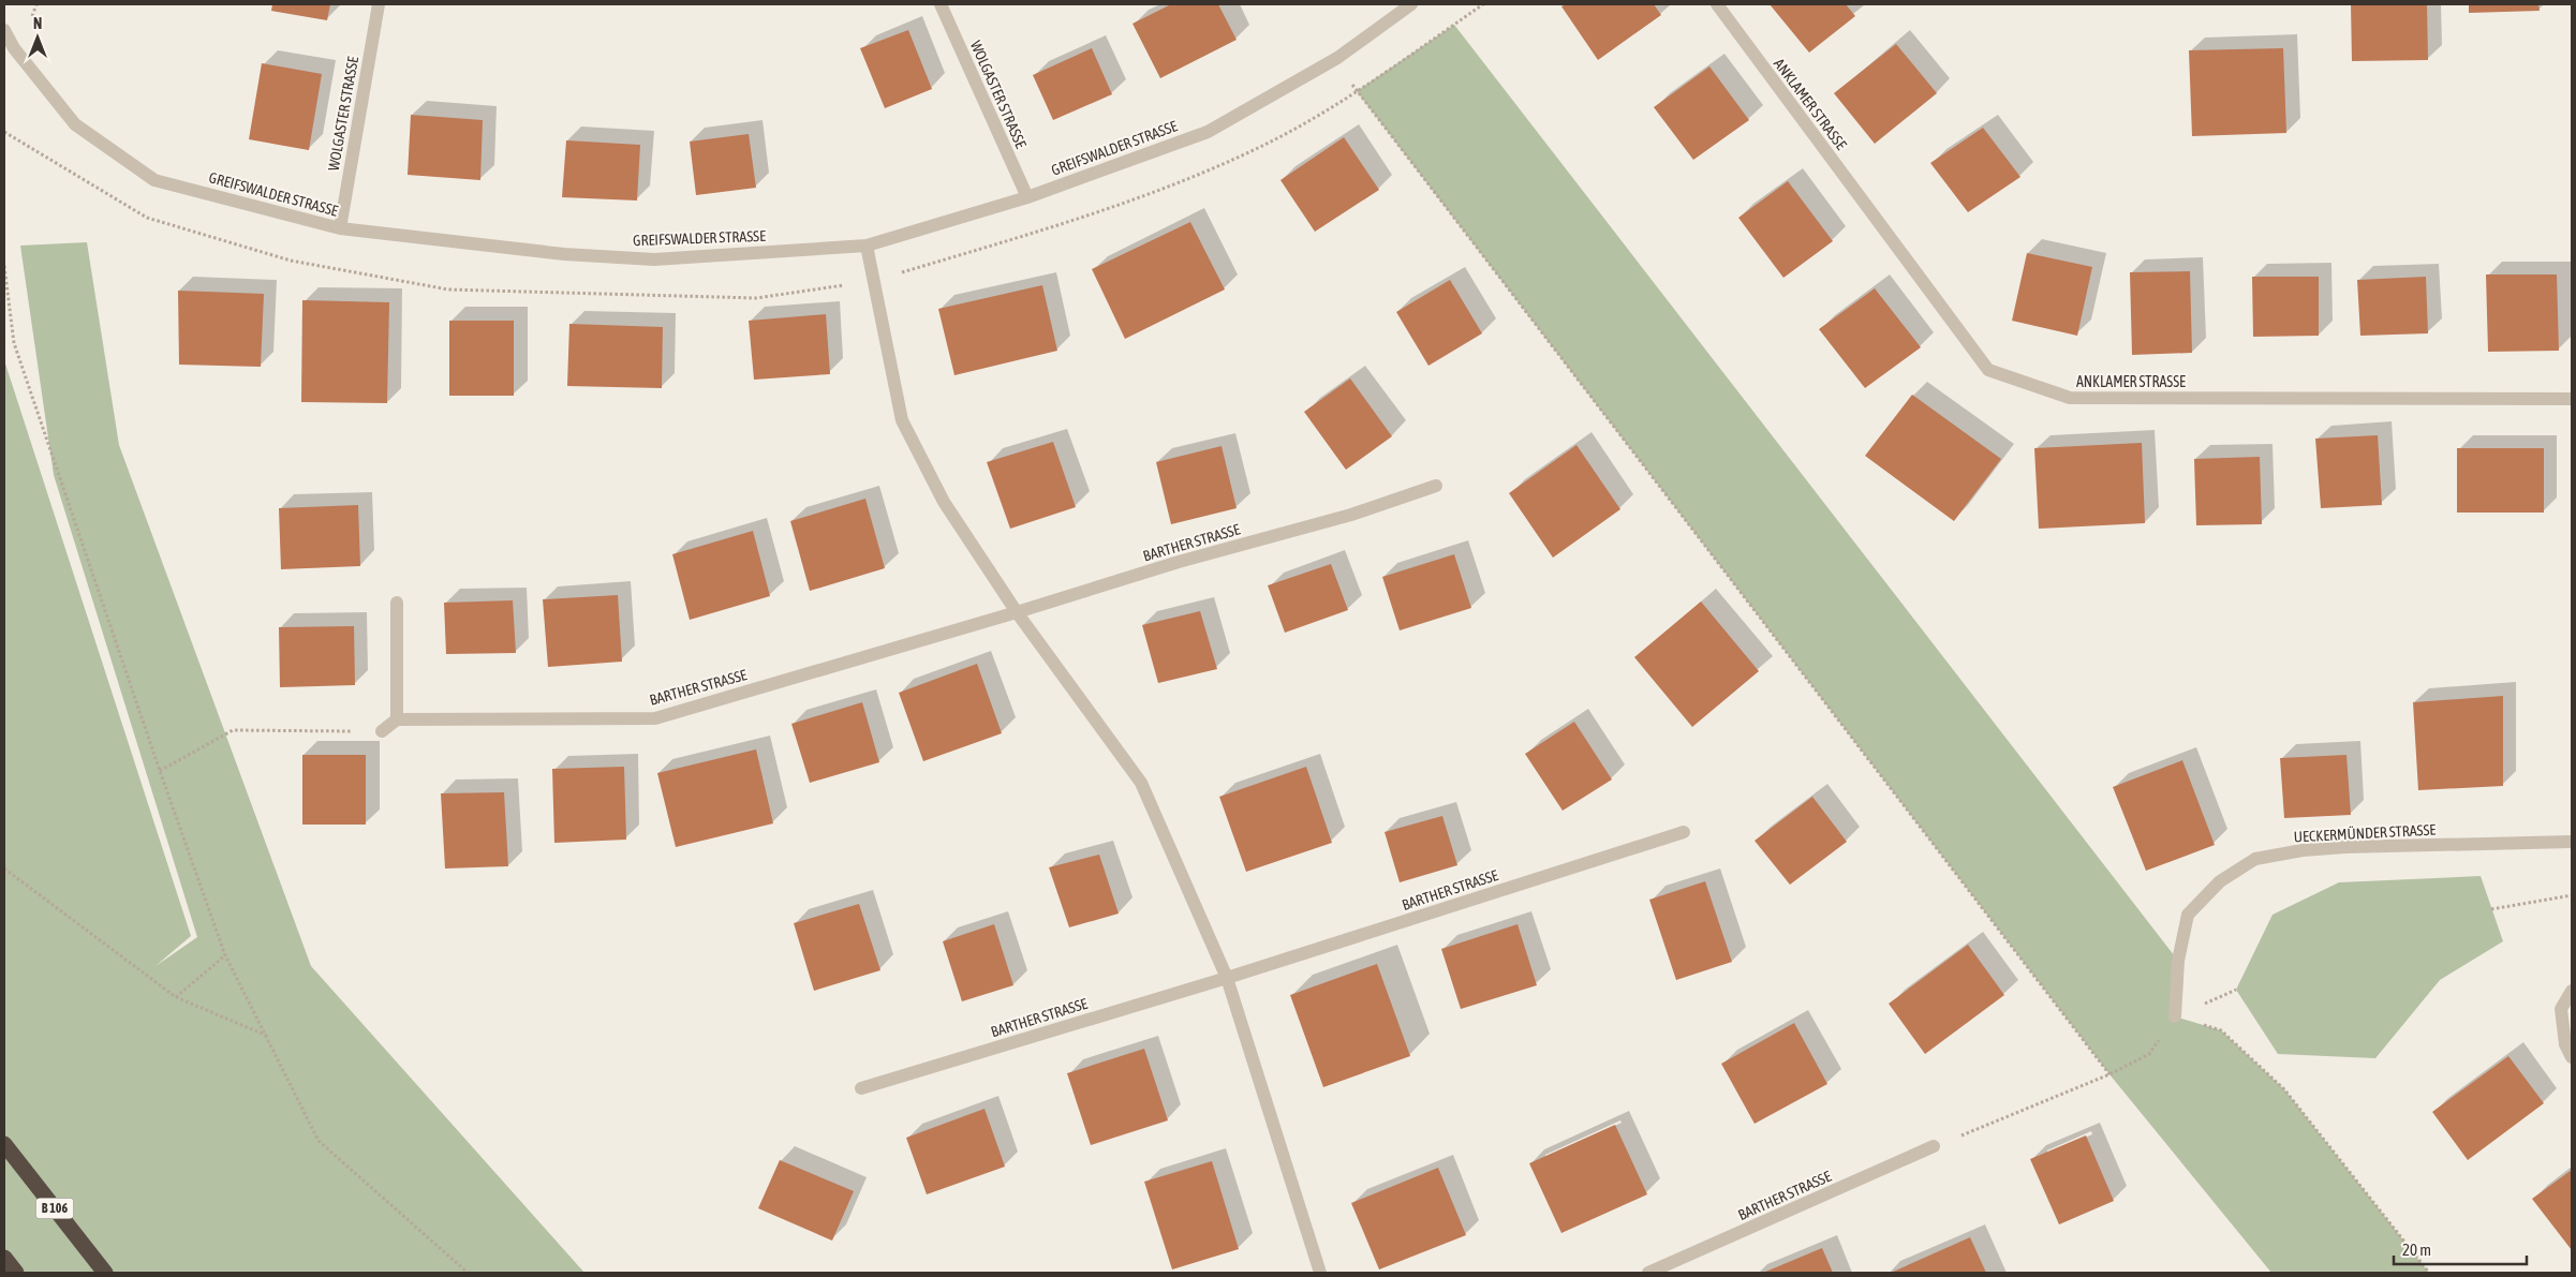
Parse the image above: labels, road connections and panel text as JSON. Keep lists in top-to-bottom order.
{
  "streets": {
    "highway": ["B 106"],
    "street": [
      "WOLGASTER STRASSE",
      "ANKLAMER STRASSE",
      "GREIFSWALDER STRASSE",
      "BARTHER STRASSE",
      "UECKERMÜNDER STRASSE"
    ]
  },
  "crossings": [
    ["WOLGASTER STRASSE", "GREIFSWALDER STRASSE"]
  ],
  "scale_bar": "20 m",
  "north": "top"
}
